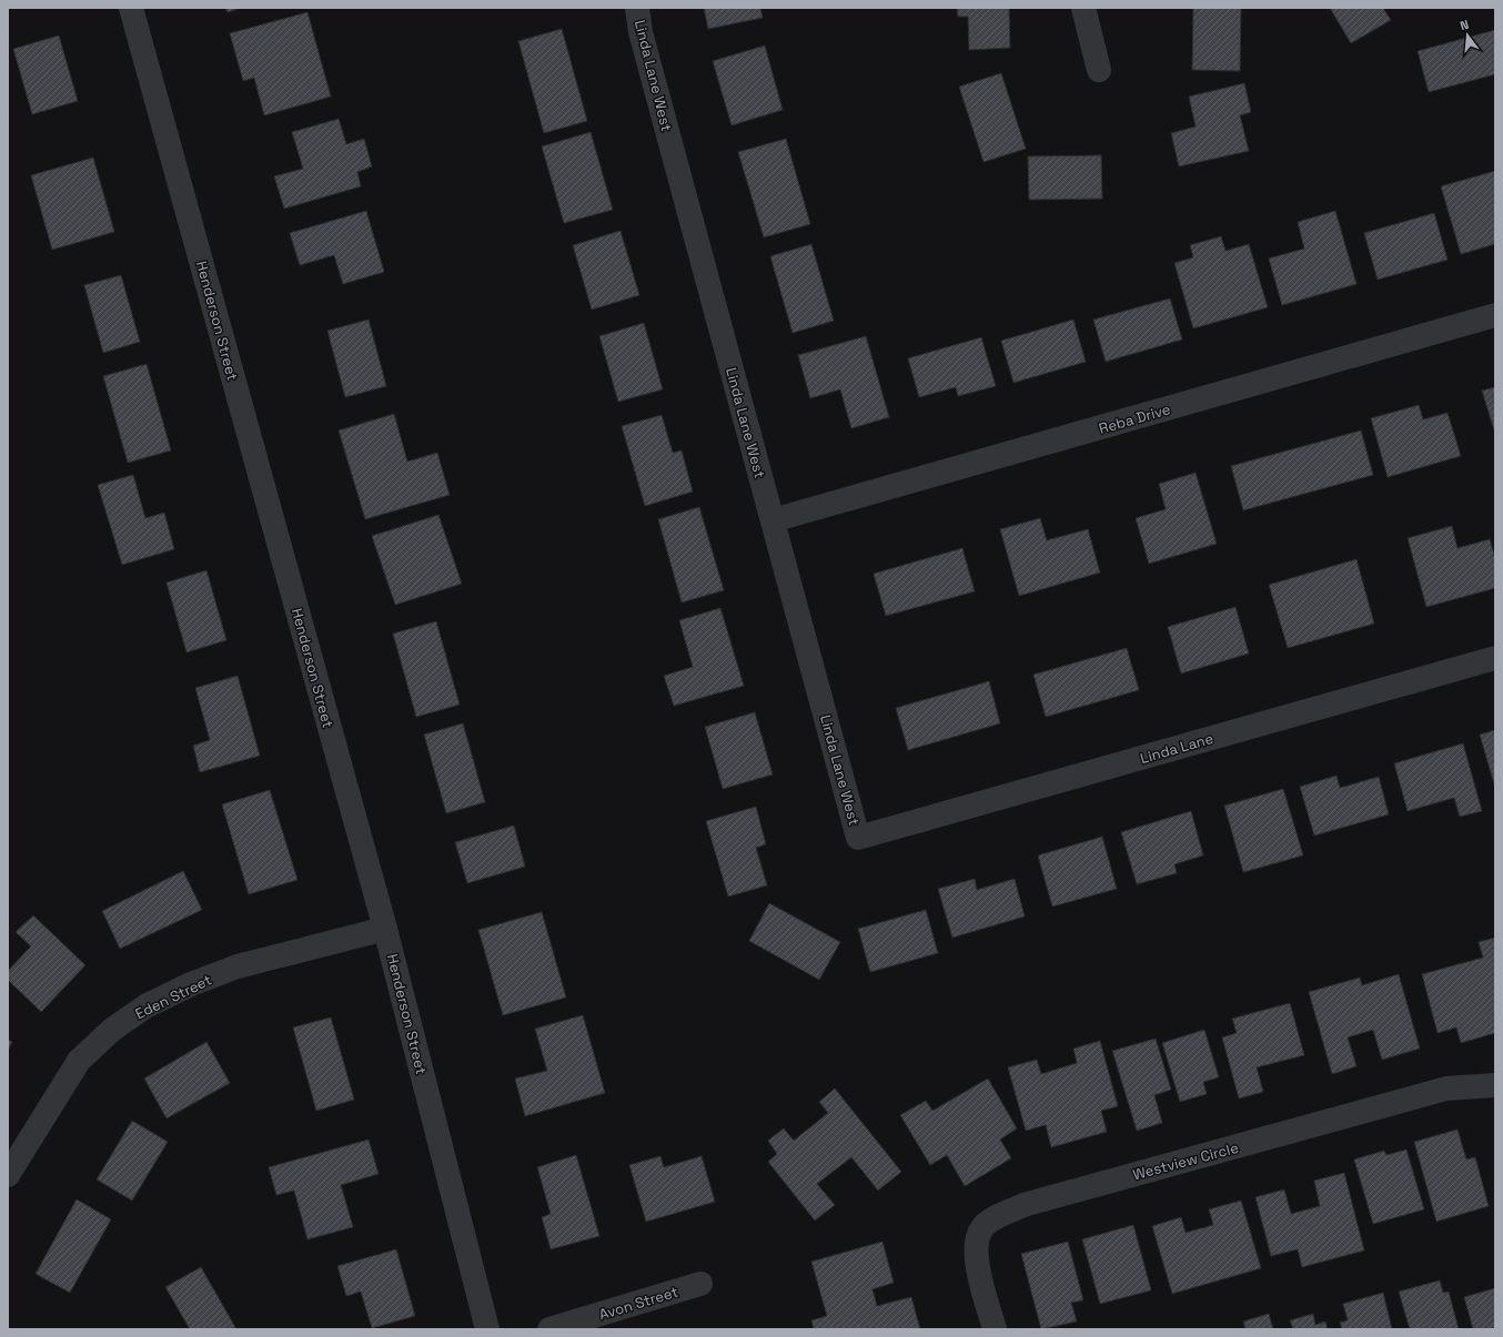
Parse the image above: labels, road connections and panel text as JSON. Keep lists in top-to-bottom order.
{
  "streets": {
    "street": [
      "Linda Lane West",
      "Henderson Street",
      "Reba Drive",
      "Linda Lane",
      "Eden Street",
      "Westview Circle",
      "Avon Street"
    ]
  },
  "crossings": [
    ["Linda Lane West", "Reba Drive"],
    ["Linda Lane West", "Linda Lane"],
    ["Henderson Street", "Eden Street"]
  ],
  "north": "top"
}
